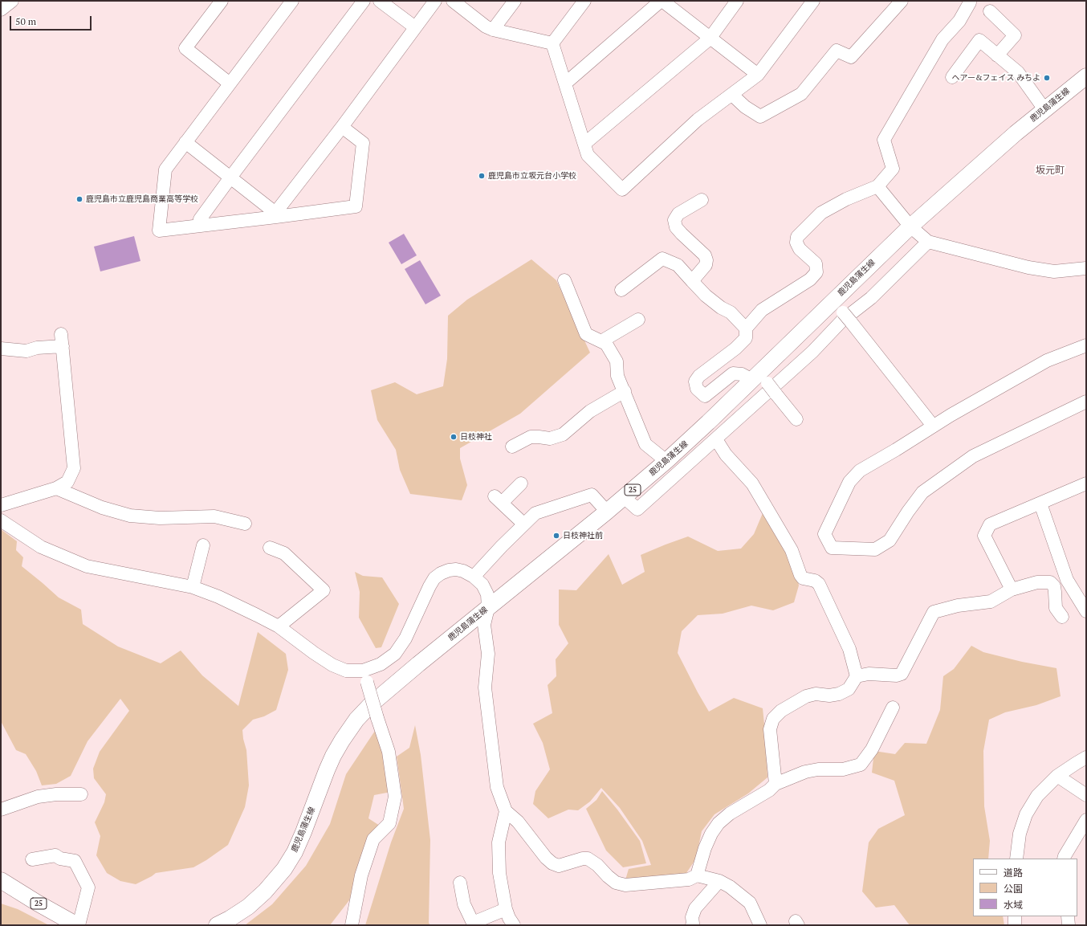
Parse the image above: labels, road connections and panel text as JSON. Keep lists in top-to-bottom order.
{
  "streets": {
    "main road": ["鹿児島蒲生線", "25"]
  },
  "districts": ["坂元町"],
  "places": [
    "ヘアー&フェイス みちよ",
    "鹿児島市立坂元台小学校",
    "鹿児島市立鹿児島商業高等学校",
    "日枝神社",
    "日枝神社前"
  ],
  "legend": ["道路", "公園", "水域"],
  "scale_bar": "50 m"
}
